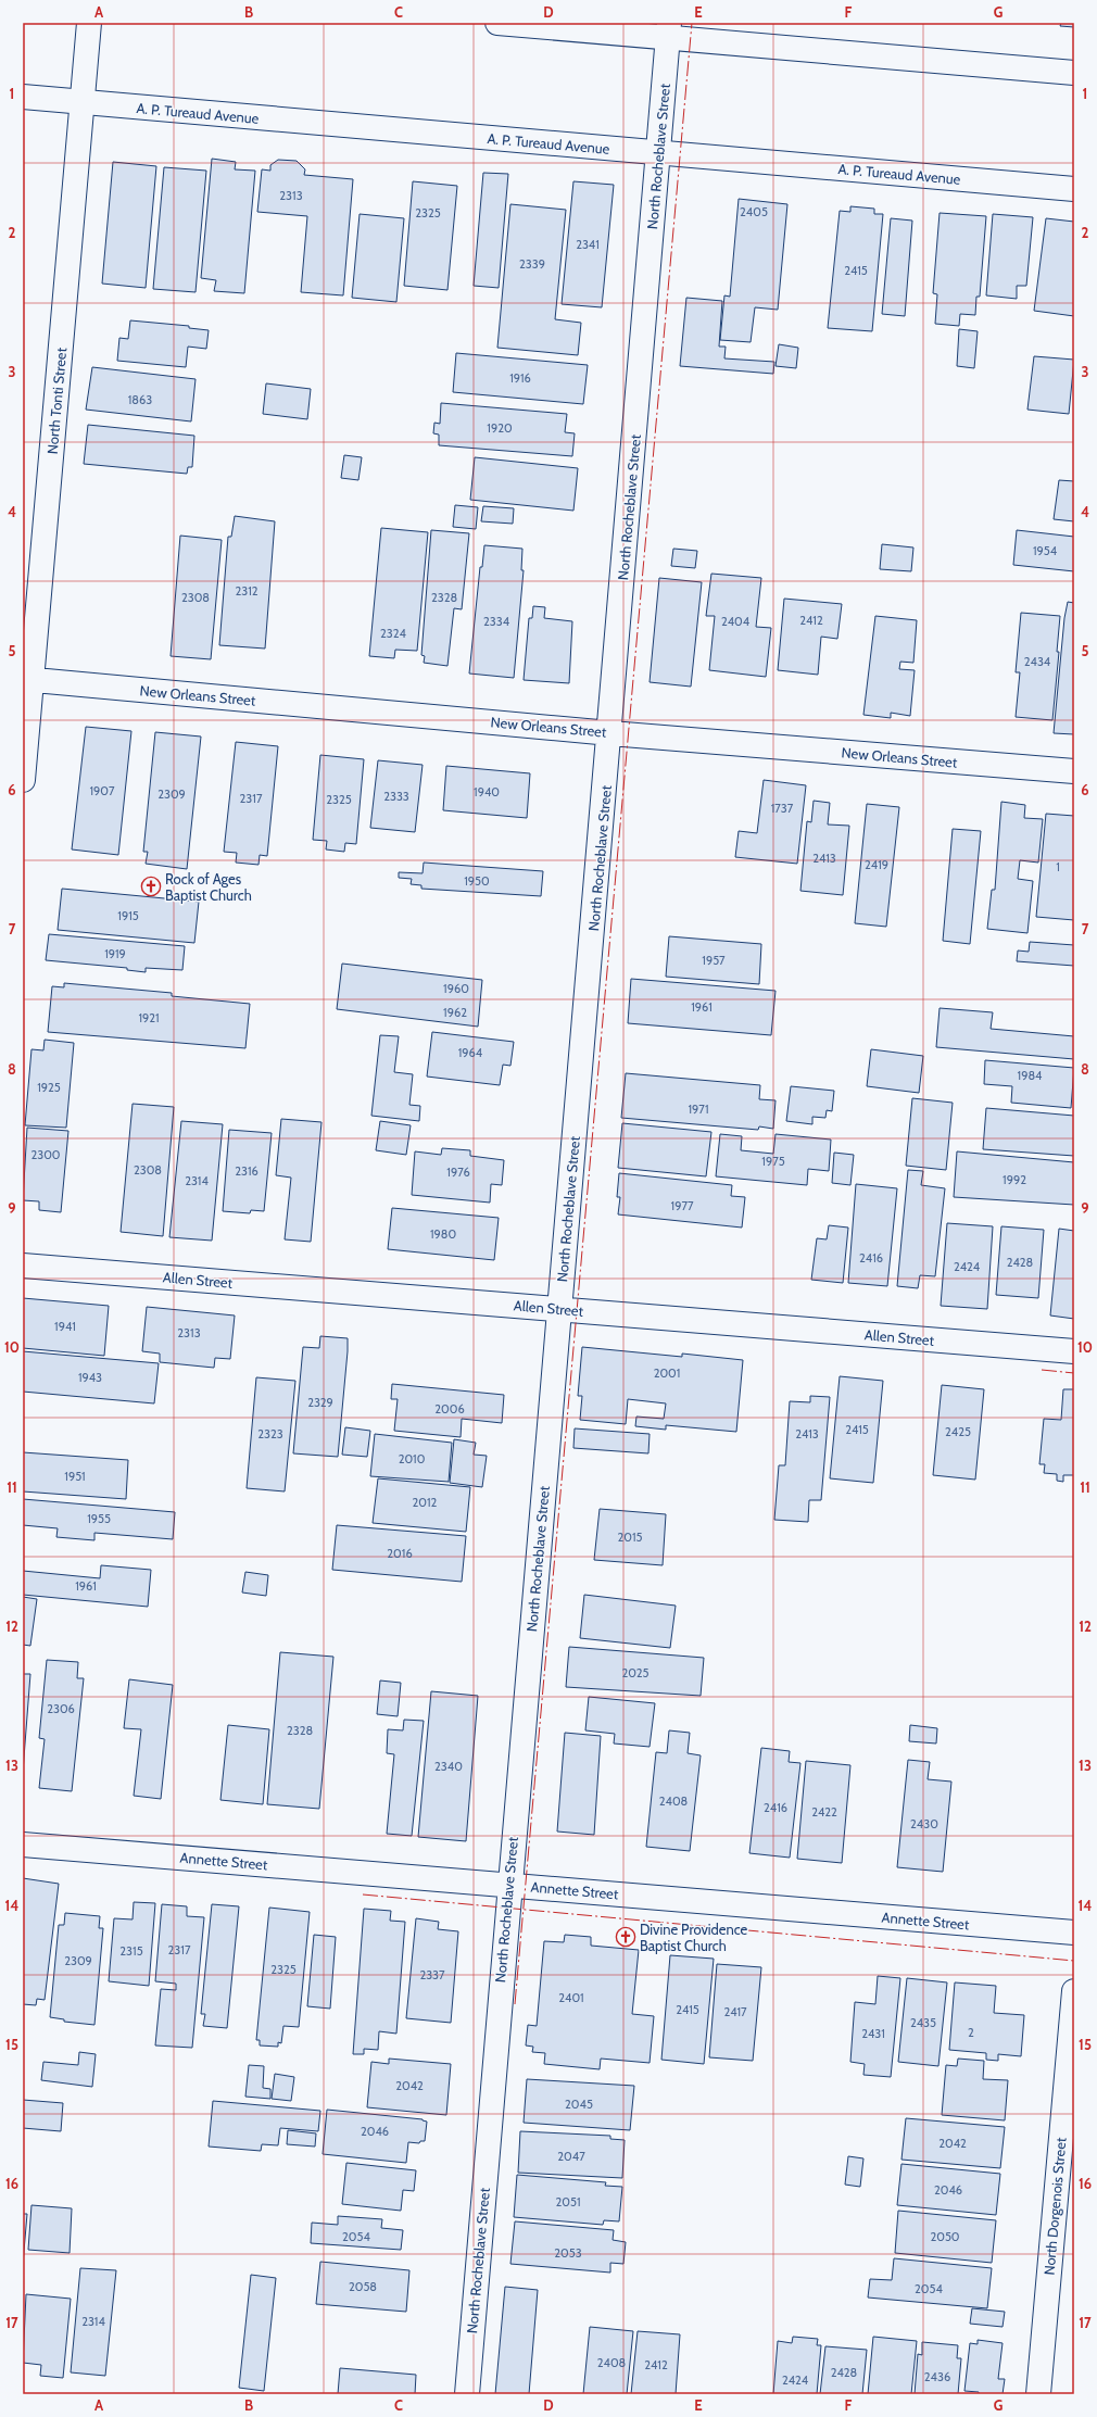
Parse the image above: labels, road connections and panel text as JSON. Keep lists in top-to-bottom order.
{
  "streets": {
    "street": [
      "A. P. Tureaud Avenue",
      "North Rocheblave Street",
      "North Tonti Street",
      "New Orleans Street",
      "Allen Street",
      "Annette Street",
      "North Dorgenois Street"
    ]
  },
  "crossings": [
    ["A. P. Tureaud Avenue", "North Rocheblave Street"],
    ["A. P. Tureaud Avenue", "North Tonti Street"],
    ["North Rocheblave Street", "New Orleans Street"],
    ["North Rocheblave Street", "Allen Street"],
    ["North Rocheblave Street", "Annette Street"],
    ["North Tonti Street", "New Orleans Street"]
  ],
  "places": {
    "church": ["Rock of Ages Baptist Church", "Divine Providence Baptist Church"]
  },
  "house_numbers": [
    "2313",
    "2405",
    "2325",
    "2341",
    "2339",
    "2415",
    "1916",
    "1863",
    "1920",
    "1954",
    "2312",
    "2308",
    "2328",
    "2412",
    "2334",
    "2404",
    "2324",
    "2434",
    "1907",
    "1940",
    "2309",
    "2333",
    "2317",
    "2325",
    "1737",
    "2413",
    "2419",
    "1",
    "1950",
    "1915",
    "1919",
    "1957",
    "1960",
    "1961",
    "1962",
    "1921",
    "1964",
    "1984",
    "1925",
    "1971",
    "2300",
    "1975",
    "2308",
    "2316",
    "1976",
    "1992",
    "2314",
    "1977",
    "1980",
    "2416",
    "2428",
    "2424",
    "1941",
    "2313",
    "2001",
    "1943",
    "2329",
    "2006",
    "2415",
    "2425",
    "2323",
    "2413",
    "2010",
    "1951",
    "2012",
    "1955",
    "2015",
    "2016",
    "1961",
    "2025",
    "2306",
    "2328",
    "2340",
    "2408",
    "2416",
    "2422",
    "2430",
    "2317",
    "2315",
    "2309",
    "2325",
    "2337",
    "2401",
    "2415",
    "2417",
    "2435",
    "2",
    "2431",
    "2042",
    "2045",
    "2046",
    "2042",
    "2047",
    "2046",
    "2051",
    "2054",
    "2050",
    "2053",
    "2058",
    "2054",
    "2314",
    "2408",
    "2412",
    "2428",
    "2436",
    "2424"
  ],
  "grid": {
    "columns": [
      "A",
      "B",
      "C",
      "D",
      "E",
      "F",
      "G"
    ],
    "rows": [
      "1",
      "2",
      "3",
      "4",
      "5",
      "6",
      "7",
      "8",
      "9",
      "10",
      "11",
      "12",
      "13",
      "14",
      "15",
      "16",
      "17"
    ]
  }
}
